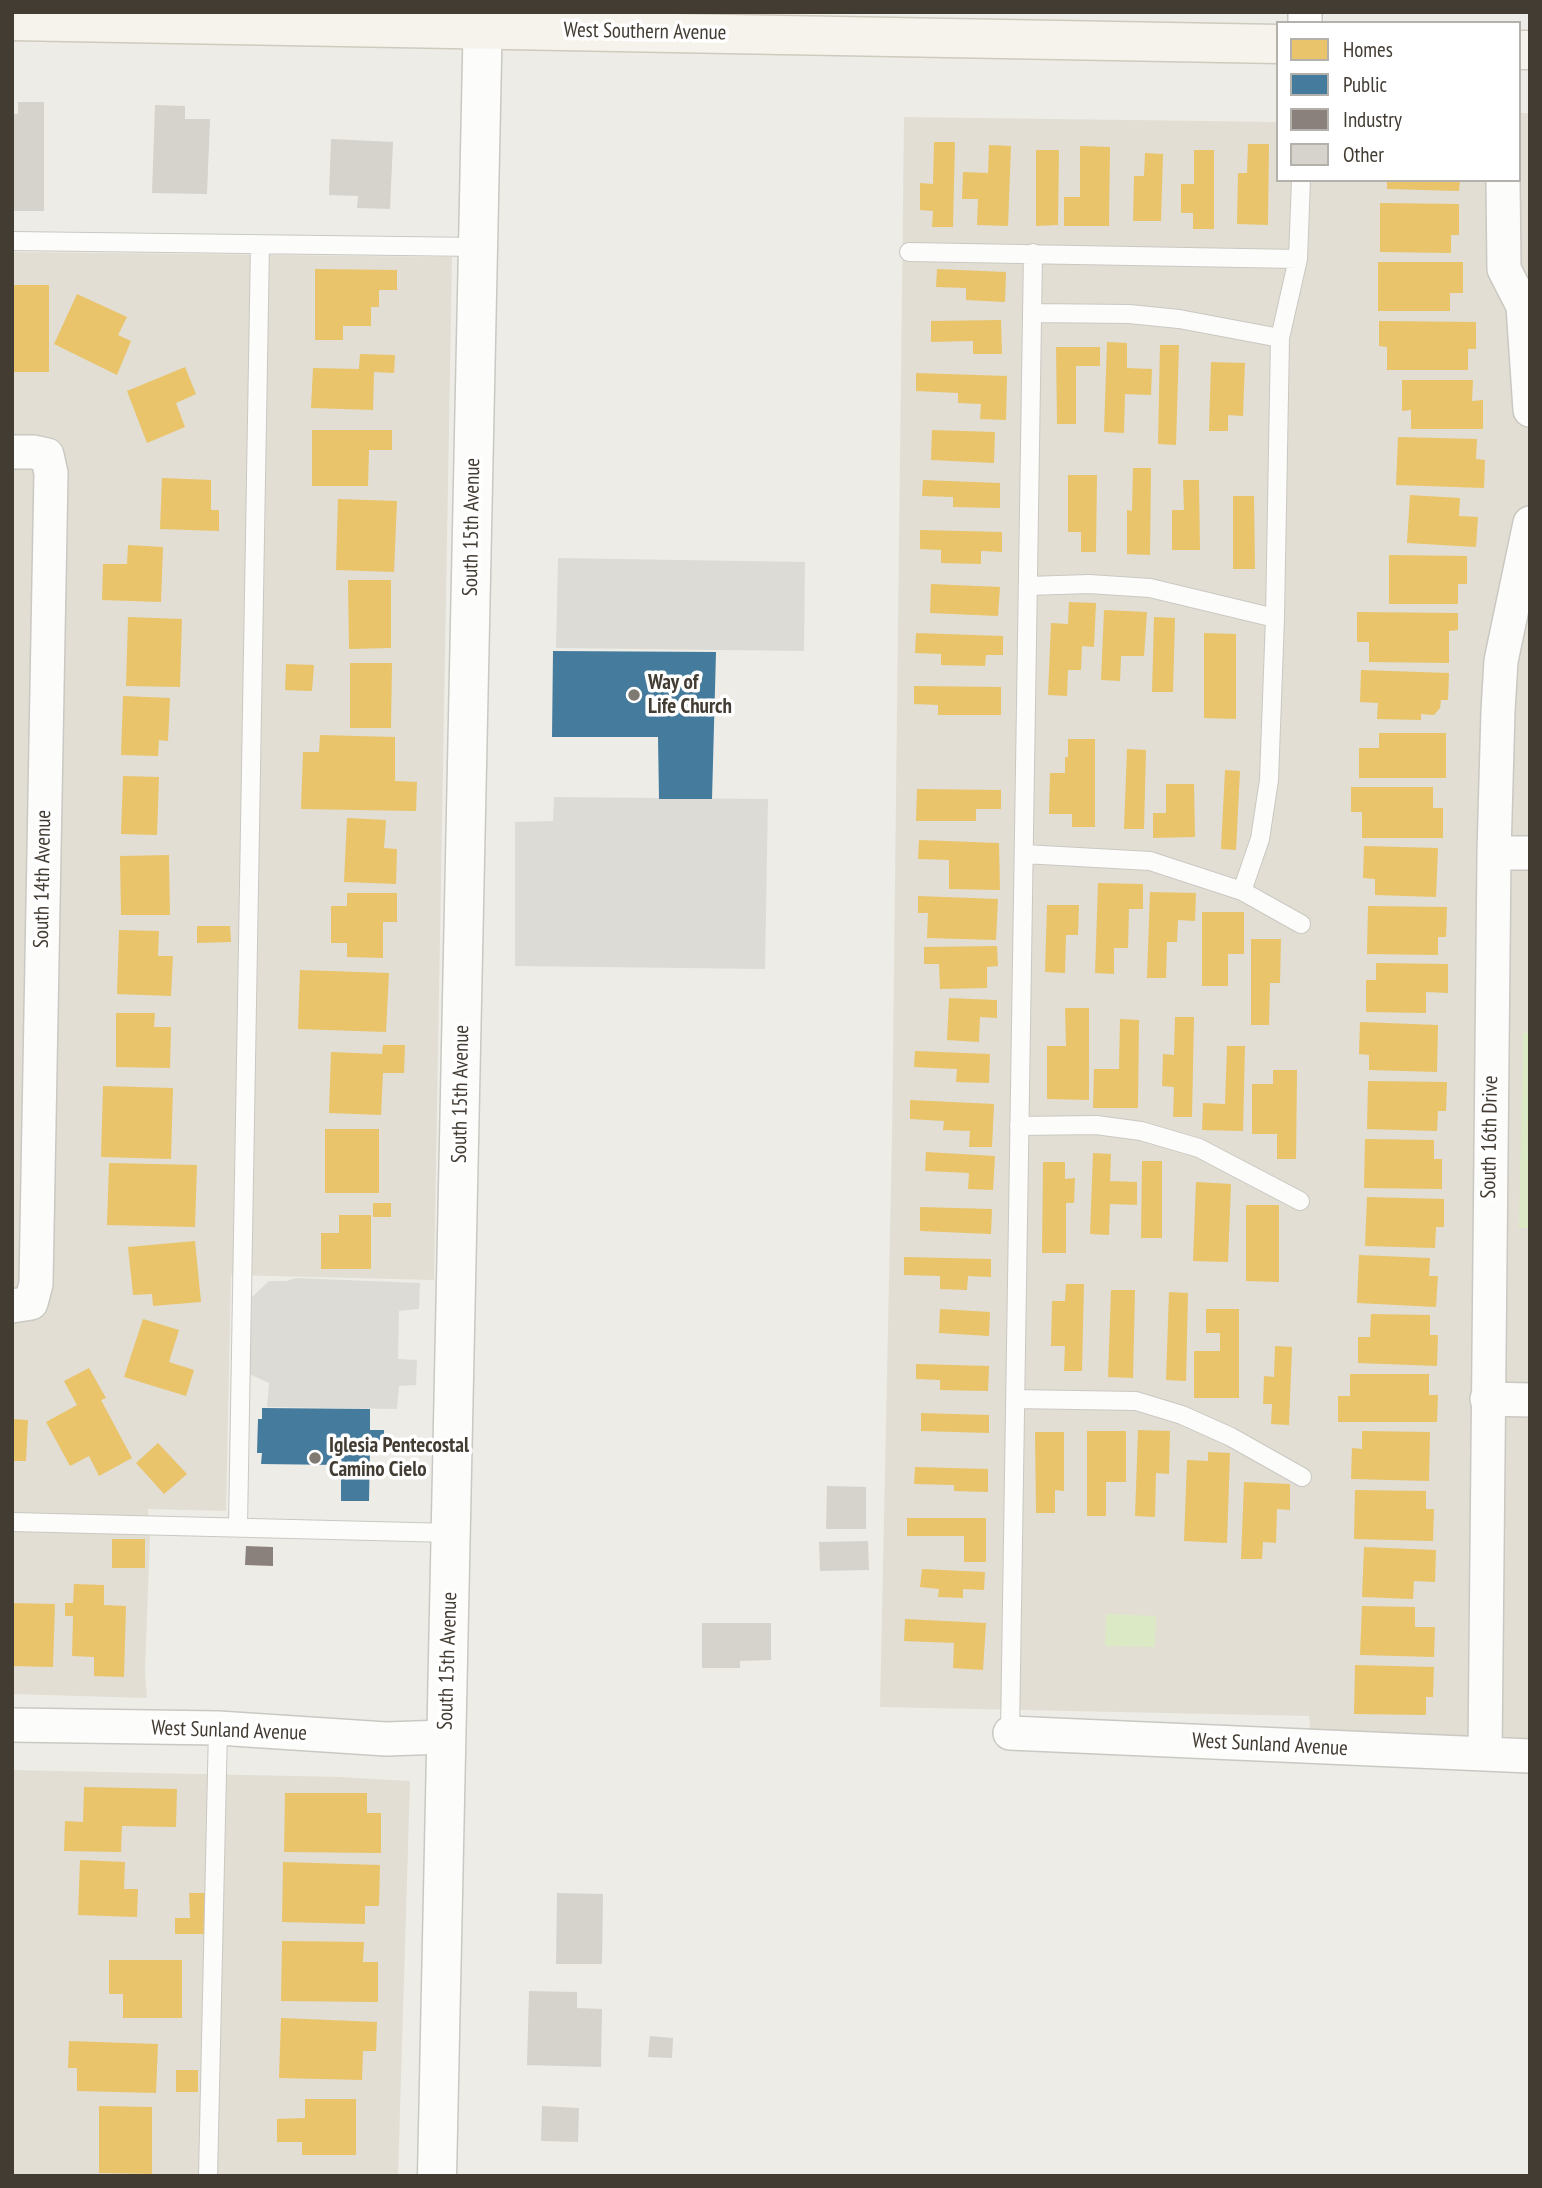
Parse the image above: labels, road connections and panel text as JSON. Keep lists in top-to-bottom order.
{
  "streets": {
    "main road": ["West Southern Avenue"],
    "street": [
      "South 15th Avenue",
      "South 14th Avenue",
      "South 16th Drive",
      "West Sunland Avenue"
    ]
  },
  "crossings": [
    ["West Southern Avenue", "South 15th Avenue"],
    ["South 15th Avenue", "West Sunland Avenue"],
    ["South 16th Drive", "West Sunland Avenue"]
  ],
  "places": ["Way of Life Church", "Iglesia Pentecostal Camino Cielo"],
  "legend": [
    "Homes",
    "Public",
    "Industry",
    "Other"
  ]
}
